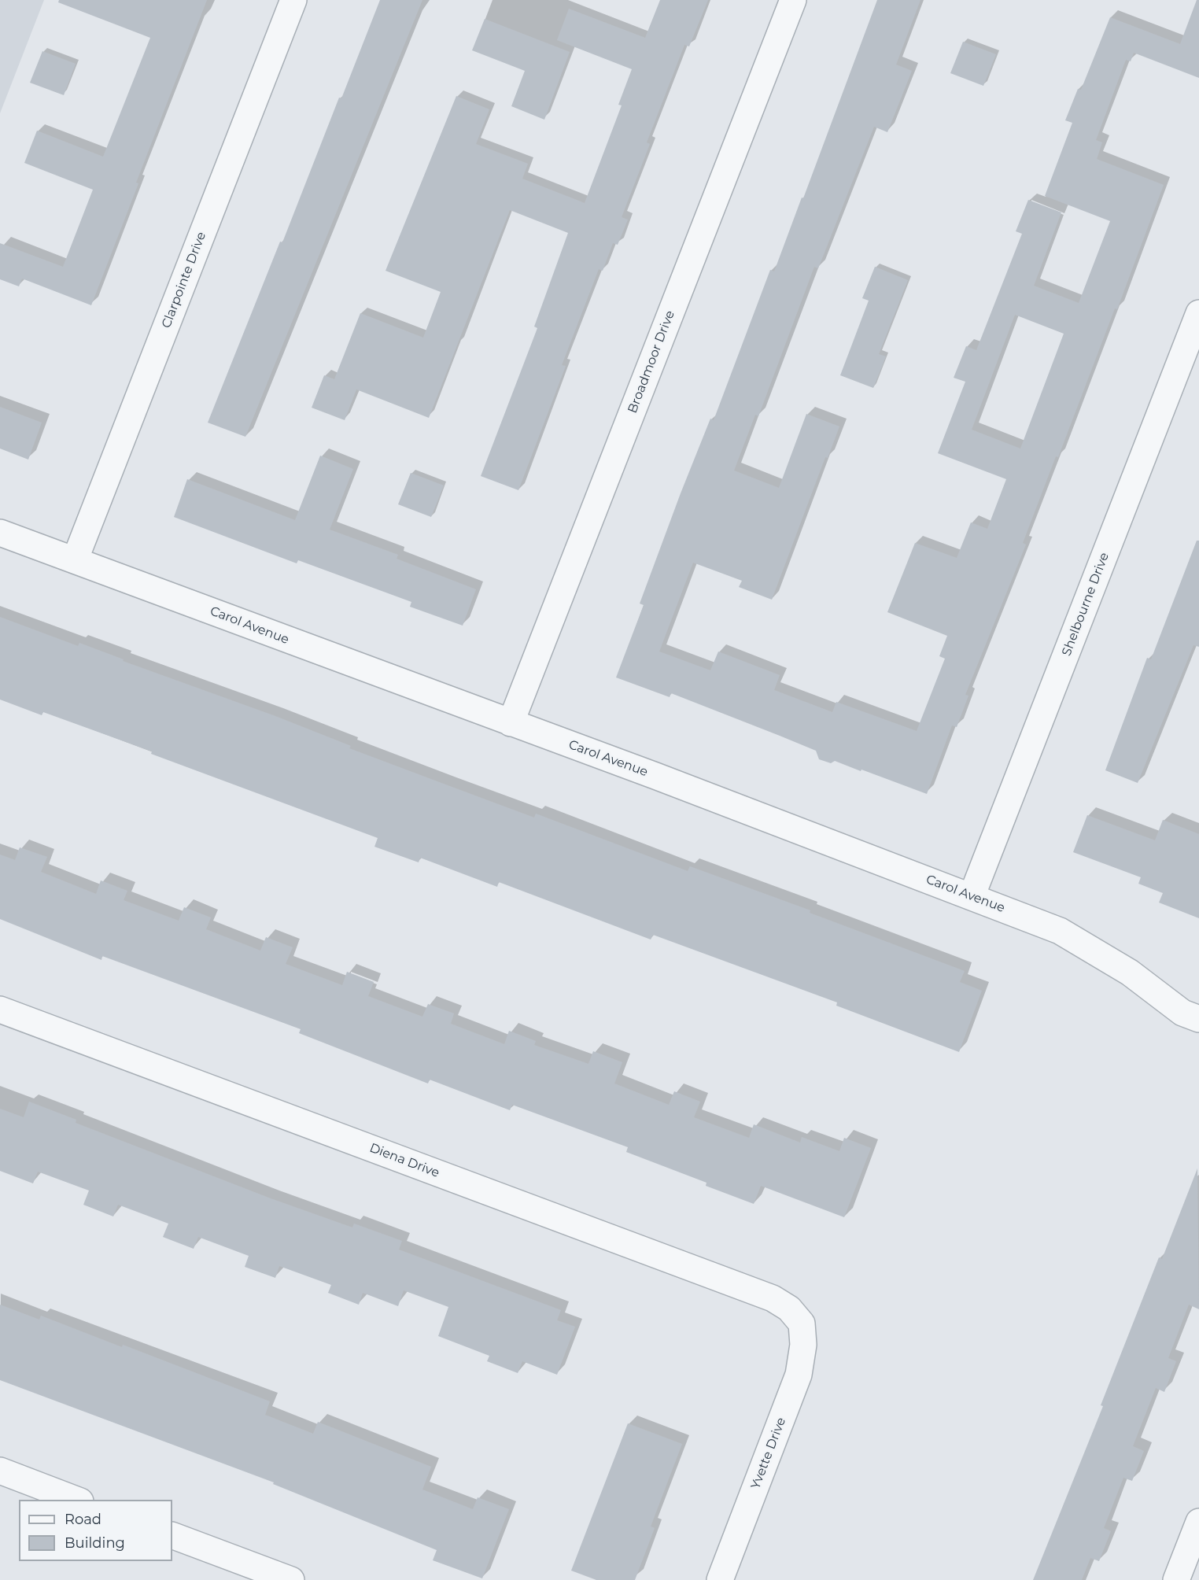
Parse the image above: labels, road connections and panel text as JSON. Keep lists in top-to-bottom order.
{
  "streets": {
    "street": [
      "Clarpointe Drive",
      "Broadmoor Drive",
      "Shelbourne Drive",
      "Carol Avenue",
      "Diena Drive",
      "Yvette Drive"
    ]
  },
  "crossings": [
    ["Clarpointe Drive", "Carol Avenue"],
    ["Broadmoor Drive", "Carol Avenue"],
    ["Shelbourne Drive", "Carol Avenue"],
    ["Diena Drive", "Yvette Drive"]
  ],
  "legend": ["Road", "Building"]
}
